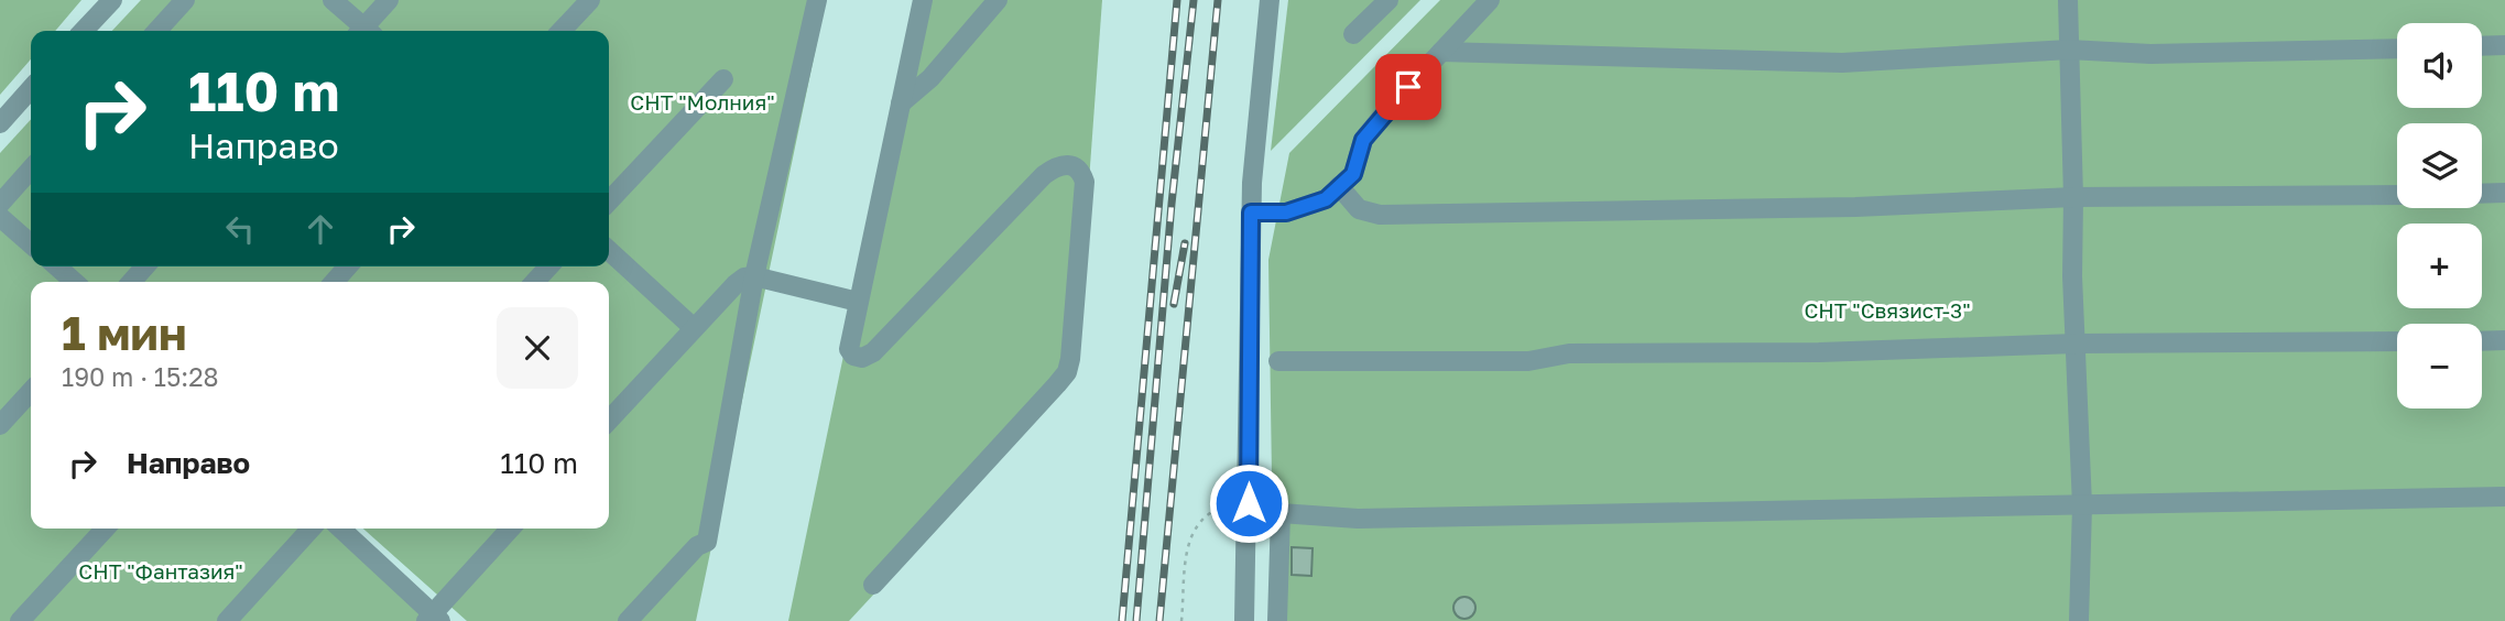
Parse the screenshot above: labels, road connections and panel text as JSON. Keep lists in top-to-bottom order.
{
  "parks": ["СНТ \"Молния\"", "СНТ \"Связист-3\"", "СНТ \"Фантазия\""],
  "page": {
    "map_buttons": ["+", "−"],
    "turn": ["110 m", "Направо"],
    "heading": ["1 мин", "190 m · 15:28"],
    "list": [
      {
        "name": "Направо",
        "value": "110 m"
      }
    ]
  }
}
